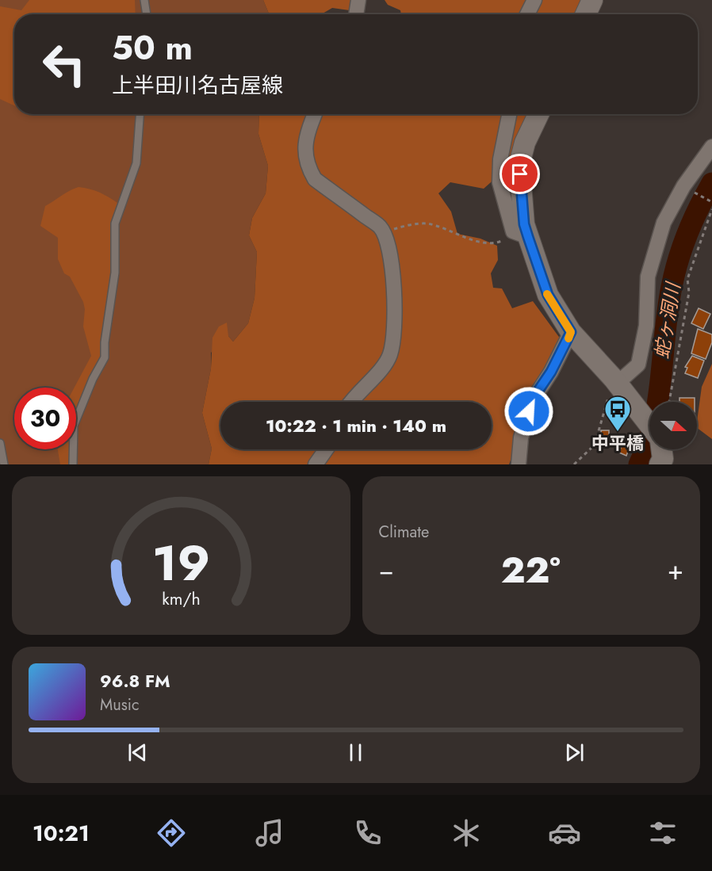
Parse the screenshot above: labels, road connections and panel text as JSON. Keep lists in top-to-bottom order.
{
  "water": ["蛇ヶ洞川"],
  "places": {
    "bus stop": ["中平橋"]
  },
  "north": "right",
  "page": {
    "turn": ["50 m", "上半田川名古屋線"],
    "limit": "30",
    "trip": "10:22 · 1 min · 140 m",
    "tile": "Climate",
    "heat": ["−", "22°", "+"],
    "song": ["96.8 FM", "Music"],
    "tabs": "10:21",
    "gauge": ["19", "km/h"]
  }
}
